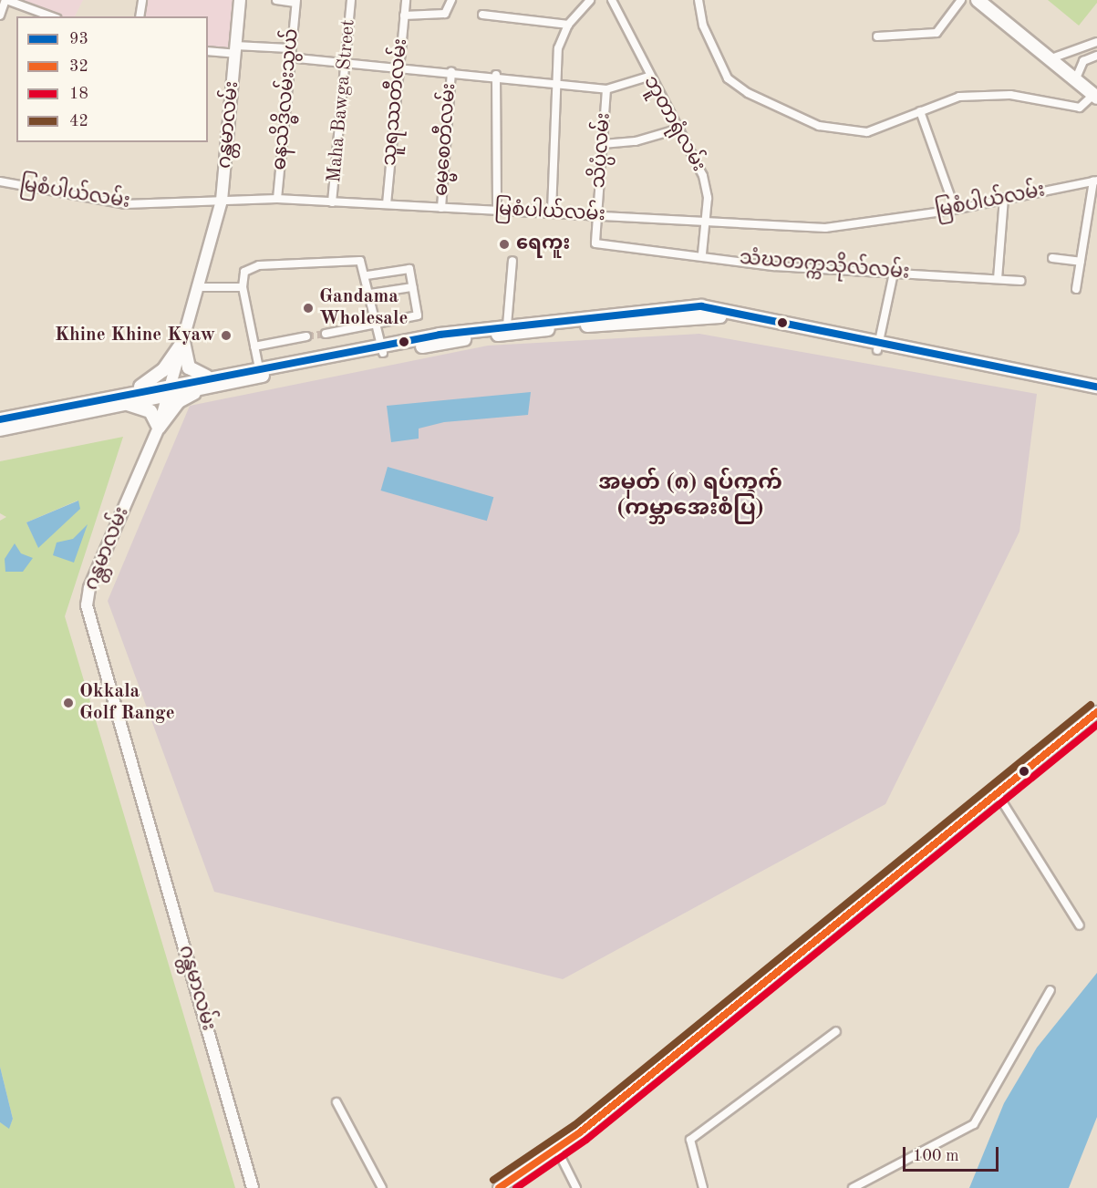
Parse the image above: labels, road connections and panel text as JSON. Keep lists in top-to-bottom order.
{
  "streets": {
    "main road": ["ဂန္တမာလမ်း"],
    "street": [
      "ဓနသိဒ္ဓိလမ်းသွယ်",
      "Maha Bawga Street",
      "သူရဿတီလမ်း",
      "ဘူတာရုံလမ်း",
      "ဓမ္မစေတီလမ်း",
      "သိပ္ပံလမ်း",
      "မြစံပါယ်လမ်း",
      "သံဃတက္ကသိုလ်လမ်း"
    ]
  },
  "crossings": [
    ["ဓနသိဒ္ဓိလမ်းသွယ်", "မြစံပါယ်လမ်း"],
    ["Maha Bawga Street", "မြစံပါယ်လမ်း"],
    ["သူရဿတီလမ်း", "မြစံပါယ်လမ်း"],
    ["ဘူတာရုံလမ်း", "မြစံပါယ်လမ်း"],
    ["ဘူတာရုံလမ်း", "သံဃတက္ကသိုလ်လမ်း"],
    ["ဂန္တမာလမ်း", "မြစံပါယ်လမ်း"],
    ["ဓမ္မစေတီလမ်း", "မြစံပါယ်လမ်း"],
    ["သိပ္ပံလမ်း", "မြစံပါယ်လမ်း"],
    ["သိပ္ပံလမ်း", "သံဃတက္ကသိုလ်လမ်း"]
  ],
  "districts": ["အမှတ် (၈) ရပ်ကွက် (ကမ္ဘာအေးစံပြ)"],
  "places": [
    "ရေကူး",
    "Gandama Wholesale",
    "Khine Khine Kyaw",
    "Okkala Golf Range"
  ],
  "lines": [
    "transit line 93",
    "transit line 42",
    "transit line 32",
    "transit line 18"
  ],
  "legend": [
    "93",
    "32",
    "18",
    "42"
  ],
  "scale_bar": "100 m"
}
